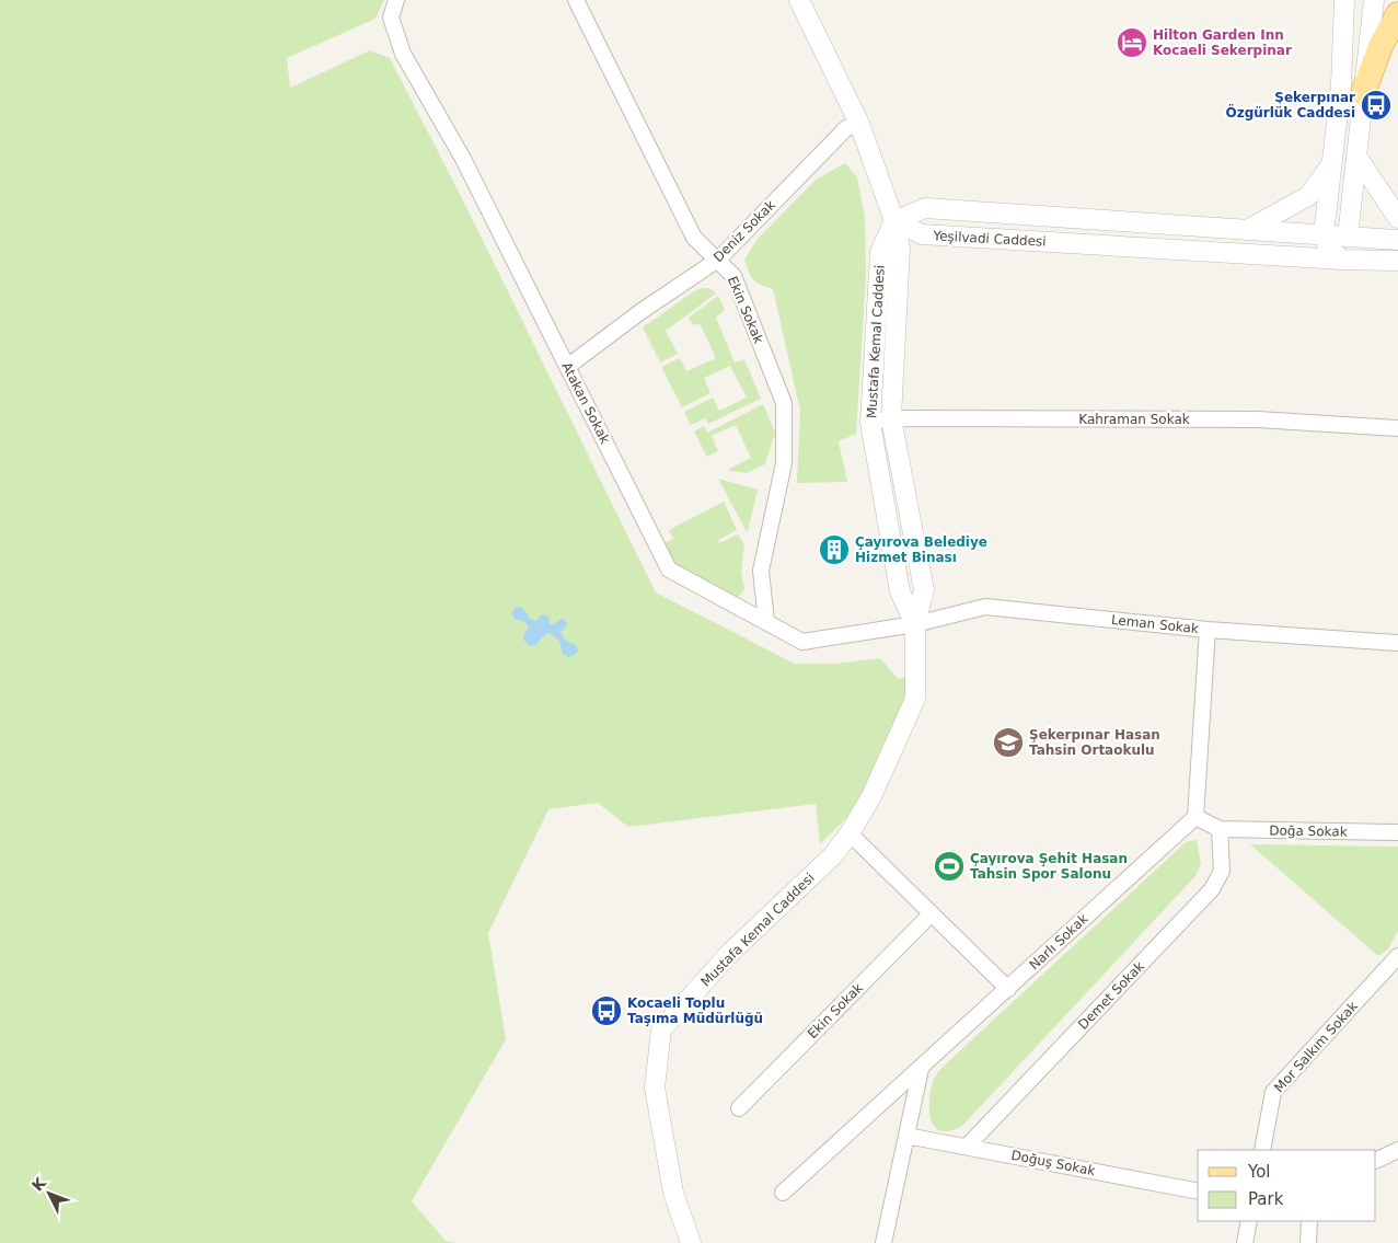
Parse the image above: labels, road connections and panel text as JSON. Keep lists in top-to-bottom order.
{
  "streets": {
    "street": [
      "Deniz Sokak",
      "Yeşilvadi Caddesi",
      "Ekin Sokak",
      "Mustafa Kemal Caddesi",
      "Atakan Sokak",
      "Kahraman Sokak",
      "Leman Sokak",
      "Doğa Sokak",
      "Narlı Sokak",
      "Demet Sokak",
      "Mor Salkım Sokak",
      "Doğuş Sokak"
    ]
  },
  "crossings": [
    ["Deniz Sokak", "Ekin Sokak"],
    ["Deniz Sokak", "Mustafa Kemal Caddesi"],
    ["Deniz Sokak", "Atakan Sokak"],
    ["Yeşilvadi Caddesi", "Mustafa Kemal Caddesi"],
    ["Ekin Sokak", "Atakan Sokak"],
    ["Mustafa Kemal Caddesi", "Atakan Sokak"],
    ["Mustafa Kemal Caddesi", "Kahraman Sokak"],
    ["Mustafa Kemal Caddesi", "Leman Sokak"],
    ["Atakan Sokak", "Leman Sokak"],
    ["Doğa Sokak", "Demet Sokak"],
    ["Demet Sokak", "Doğuş Sokak"]
  ],
  "places": {
    "hotel": ["Hilton Garden Inn Kocaeli Sekerpinar"],
    "bus stop": ["Şekerpınar Özgürlük Caddesi", "Kocaeli Toplu Taşıma Müdürlüğü"],
    "building": ["Çayırova Belediye Hizmet Binası"],
    "school or university": ["Şekerpınar Hasan Tahsin Ortaokulu"],
    "sports": ["Çayırova Şehit Hasan Tahsin Spor Salonu"]
  },
  "legend": ["Yol", "Park"],
  "north": "top left"
}
